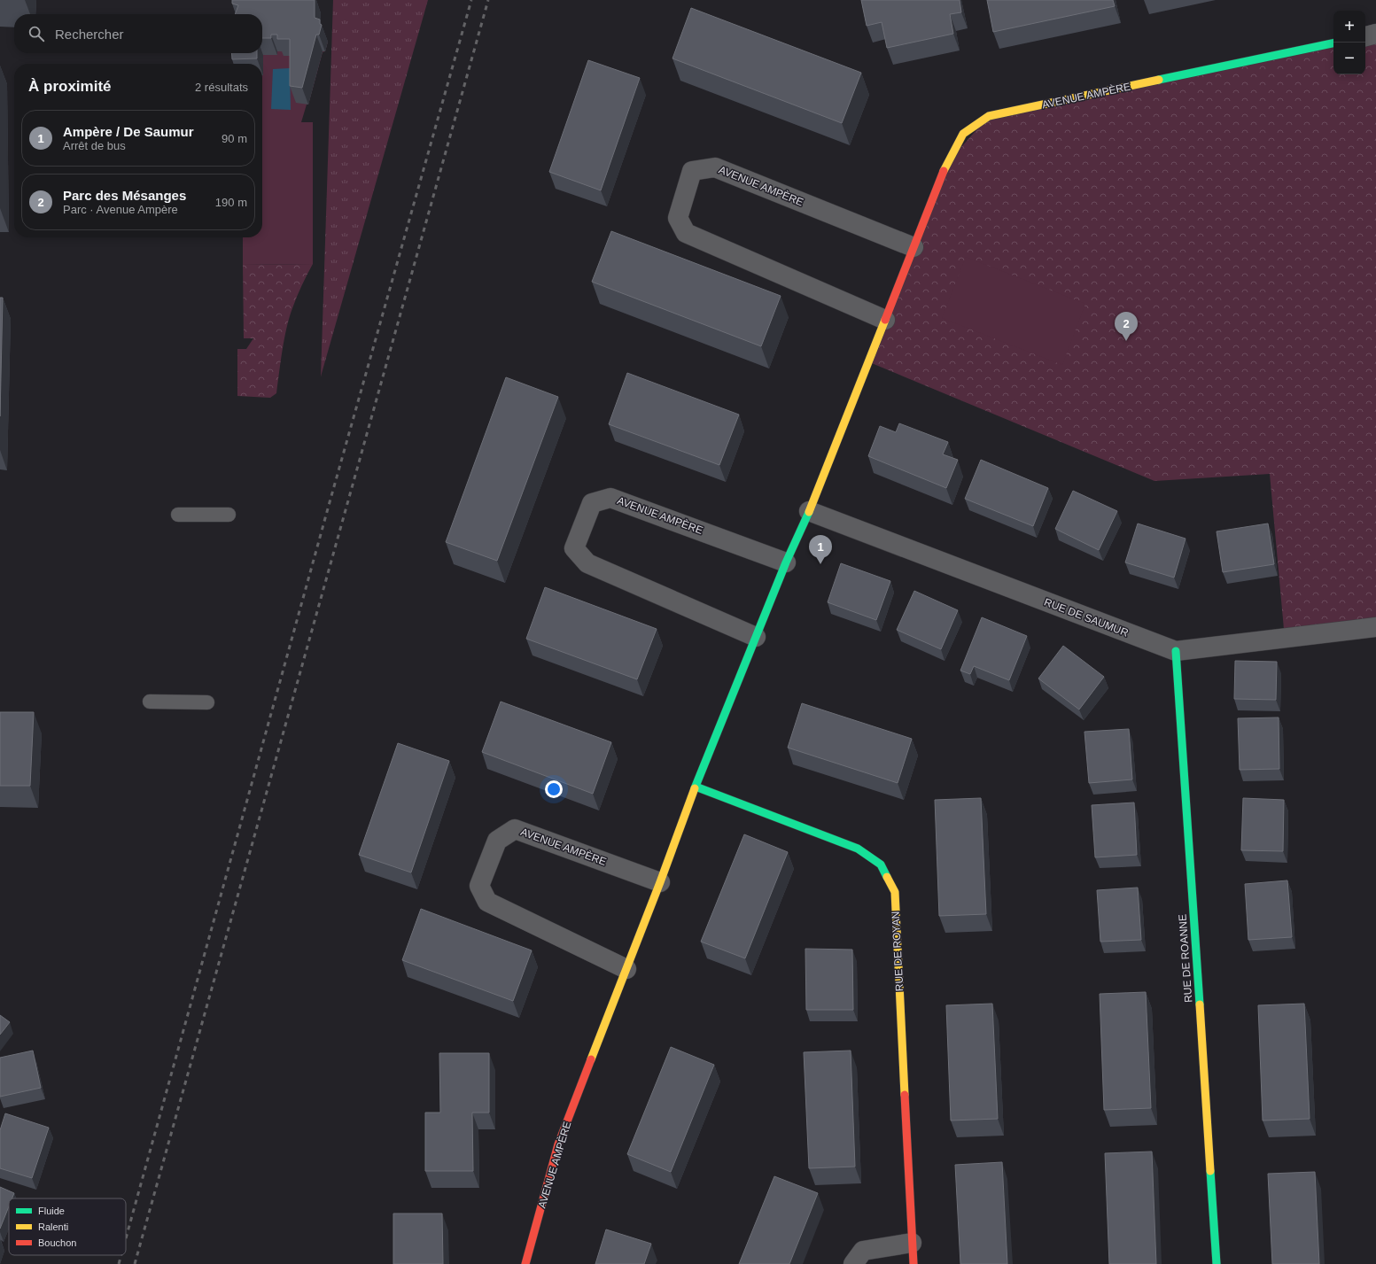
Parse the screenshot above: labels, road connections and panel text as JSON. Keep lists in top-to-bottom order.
{
  "streets": {
    "street": [
      "AVENUE AMPÈRE",
      "RUE DE SAUMUR",
      "RUE DE ROYAN",
      "RUE DE ROANNE"
    ]
  },
  "crossings": [
    ["AVENUE AMPÈRE", "RUE DE SAUMUR"],
    ["AVENUE AMPÈRE", "RUE DE ROYAN"],
    ["RUE DE SAUMUR", "RUE DE ROANNE"]
  ],
  "legend": ["Fluide", "Ralenti", "Bouchon"],
  "page": {
    "map_buttons": ["+", "−"],
    "search": "Rechercher",
    "heading": ["À proximité", "2 résultats"],
    "list": [
      {
        "mark": "1",
        "name": "Ampère / De Saumur",
        "note": "Arrêt de bus",
        "value": "90 m"
      },
      {
        "mark": "2",
        "name": "Parc des Mésanges",
        "note": "Parc · Avenue Ampère",
        "value": "190 m"
      }
    ],
    "pins": ["2", "1"]
  }
}
